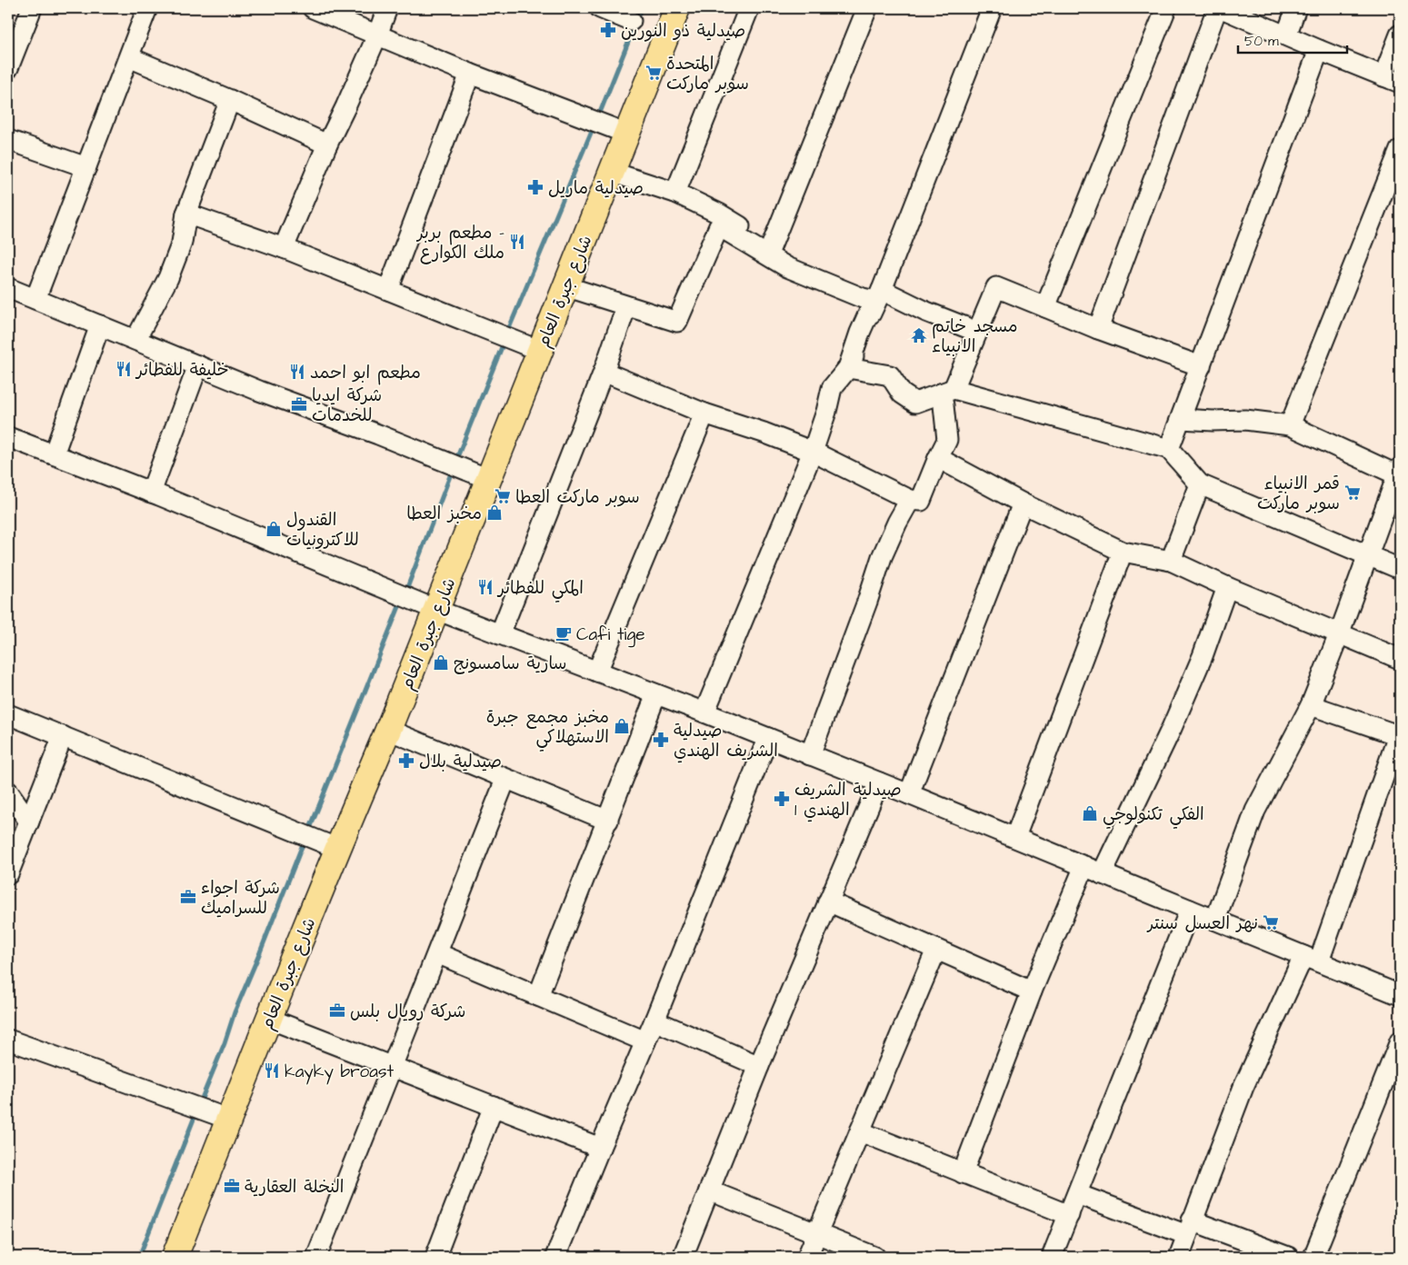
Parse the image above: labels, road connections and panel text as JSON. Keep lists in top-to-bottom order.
{
  "streets": {
    "main road": ["شارع جبرة العام"]
  },
  "places": {
    "pharmacy": [
      "صيدلية ذو النورين",
      "صيدلية ماريل",
      "صيدلية الشريف الهندي",
      "صيدلية بلال",
      "صيدلية الشريف الهندي 1"
    ],
    "supermarket": [
      "المتحدة سوبر ماركت",
      "قمر الانبياء سوبر ماركت",
      "سوبر ماركت العطا",
      "نهر العسل سنتر"
    ],
    "restaurant": [
      "مطعم بربر - ملك الكوارع",
      "خليفة للفطائر",
      "مطعم ابو احمد",
      "المكي للفطائر",
      "kayky broast"
    ],
    "temple": ["مسجد خاتم الانبياء"],
    "office": [
      "شركة ايديا للخدمات",
      "شركة اجواء للسراميك",
      "شركة رويال بلس",
      "النخلة العقارية"
    ],
    "shop": [
      "مخبز العطا",
      "القندول للاكترونيات",
      "سارية سامسونج",
      "مخبز مجمع جبرة الاستهلاكي",
      "الفكي تكنولوجي"
    ],
    "cafe": ["Cafi tige"]
  },
  "scale_bar": "50 m"
}
